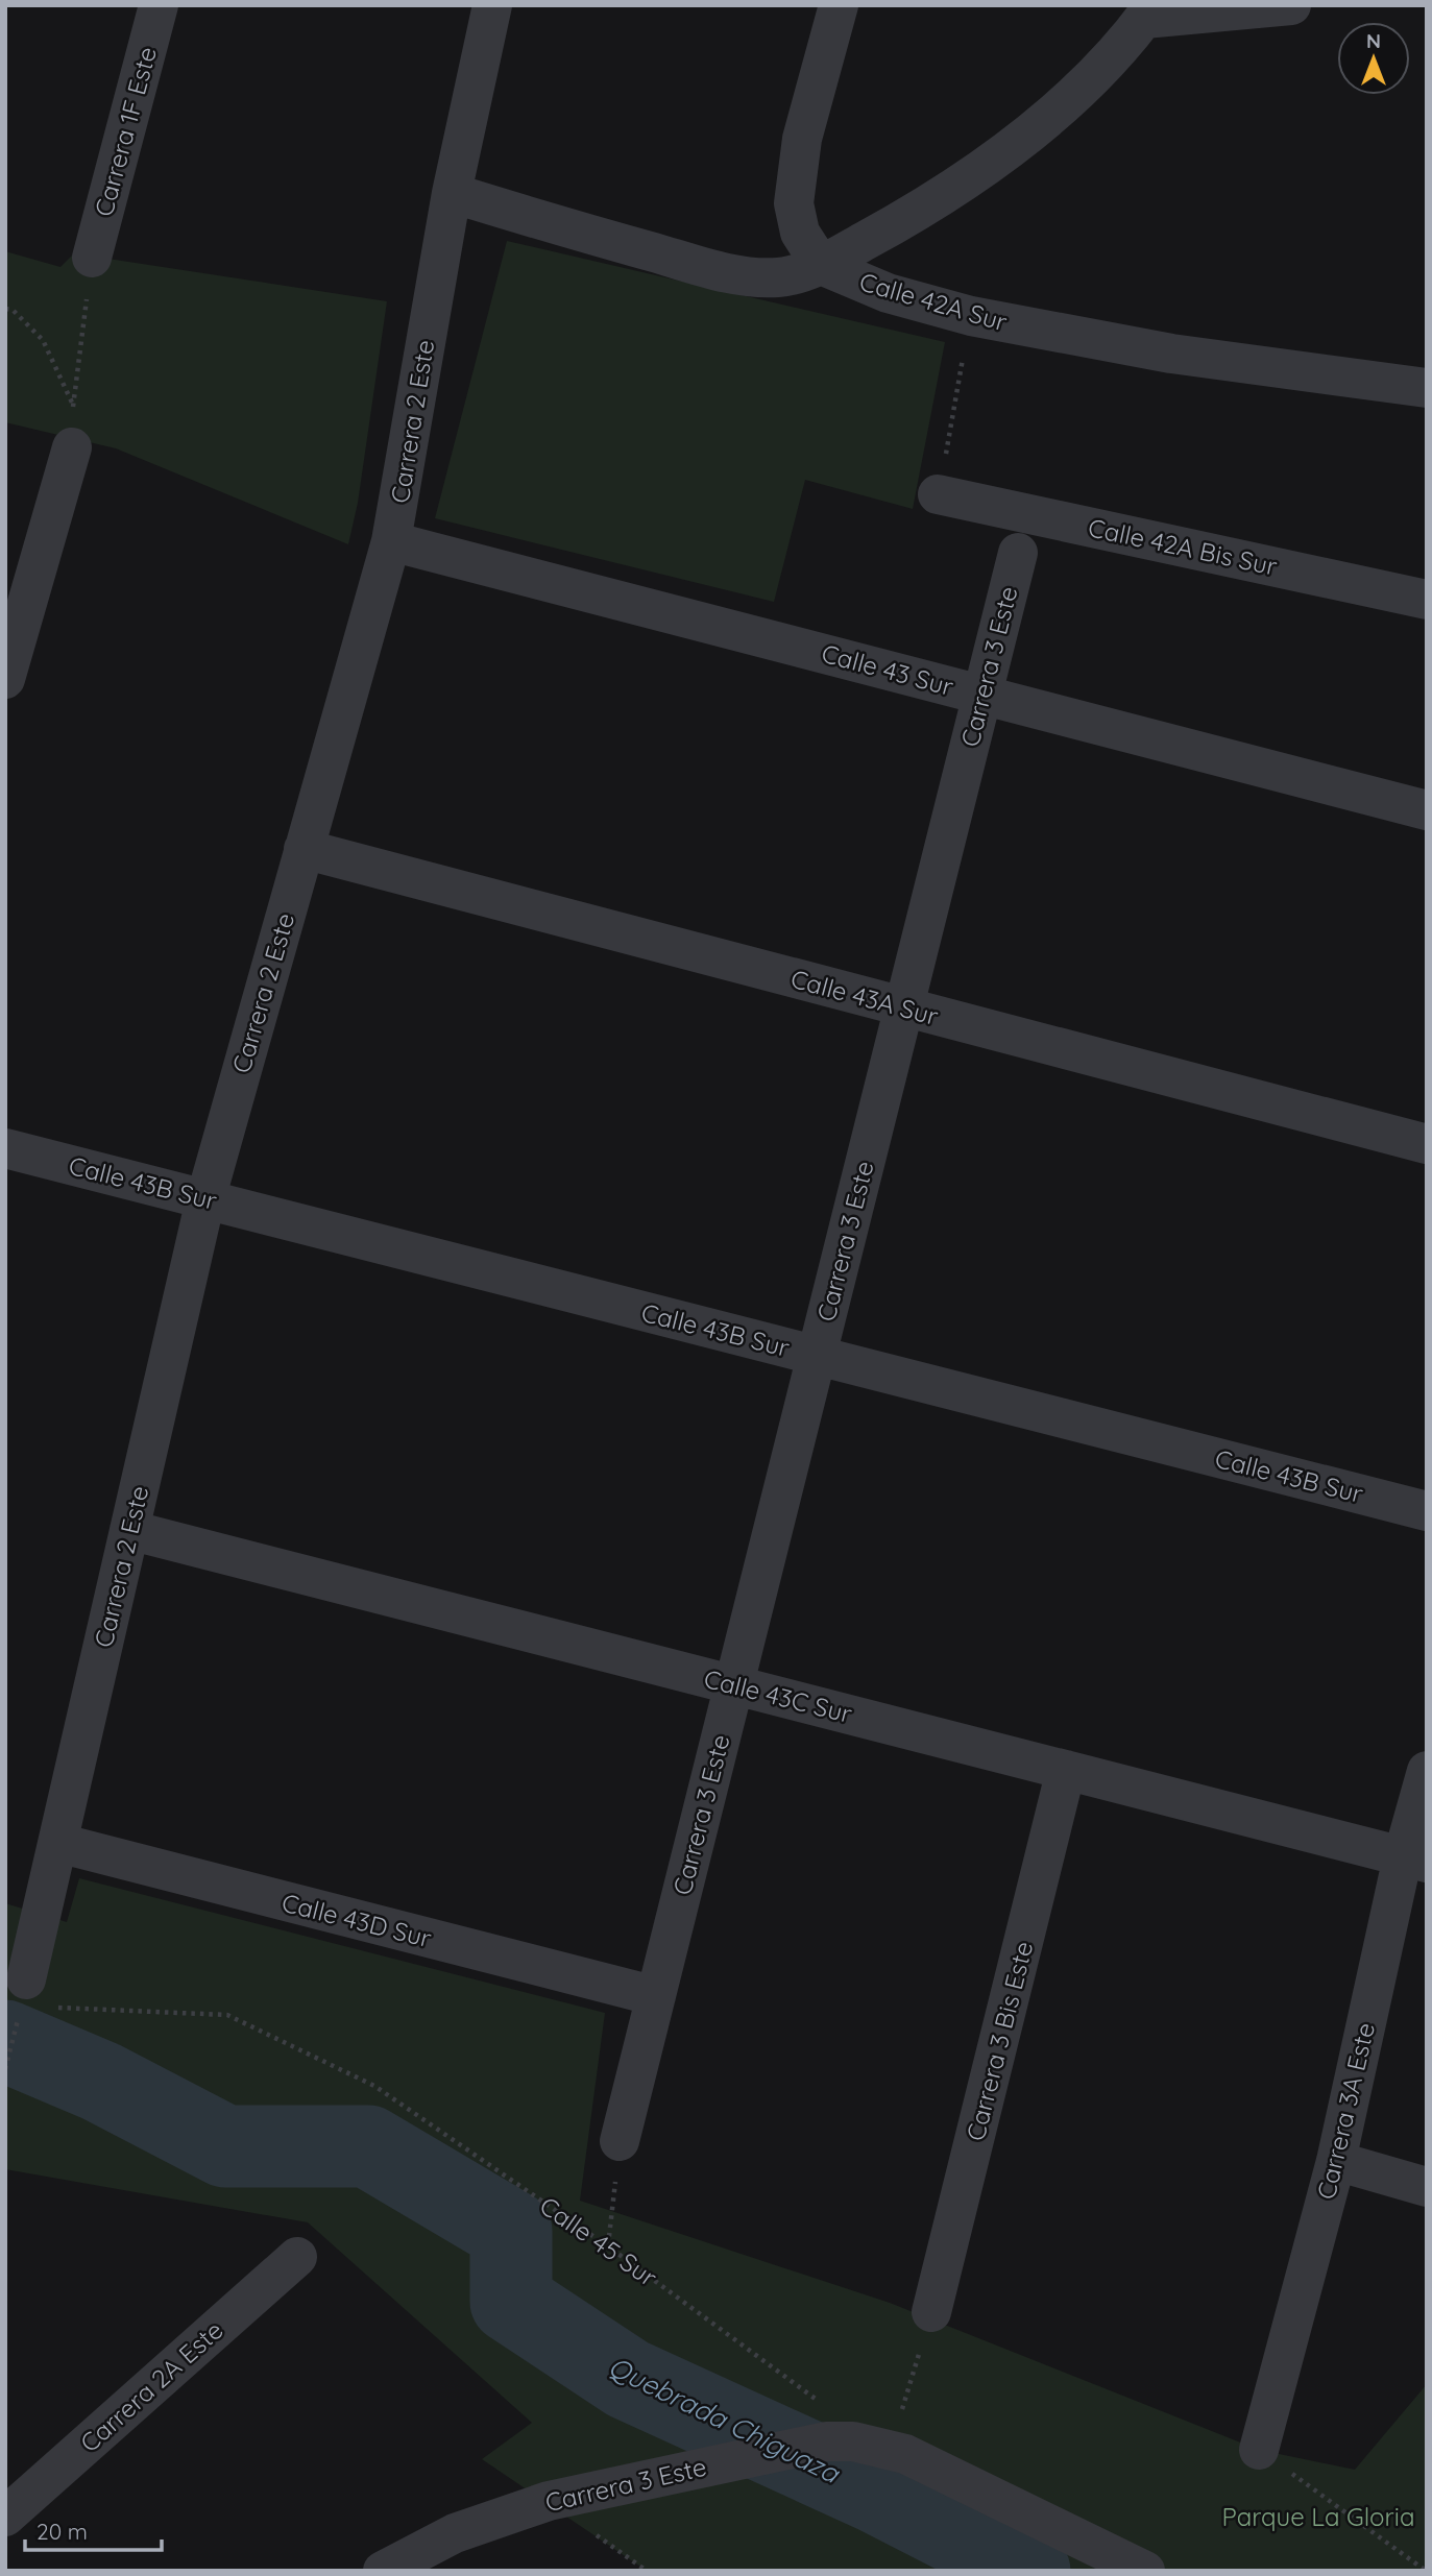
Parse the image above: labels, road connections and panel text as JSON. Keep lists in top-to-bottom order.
{
  "streets": {
    "street": [
      "Carrera 1F Este",
      "Calle 42A Sur",
      "Carrera 2 Este",
      "Calle 42A Bis Sur",
      "Carrera 3 Este",
      "Calle 43 Sur",
      "Calle 43A Sur",
      "Calle 43B Sur",
      "Calle 43C Sur",
      "Calle 43D Sur",
      "Carrera 3 Bis Este",
      "Carrera 3A Este",
      "Carrera 2A Este"
    ],
    "path": ["Calle 45 Sur"]
  },
  "crossings": [
    ["Carrera 2 Este", "Calle 43 Sur"],
    ["Carrera 2 Este", "Calle 43A Sur"],
    ["Carrera 2 Este", "Calle 43B Sur"],
    ["Carrera 2 Este", "Calle 43C Sur"],
    ["Carrera 2 Este", "Calle 43D Sur"],
    ["Carrera 2 Este", "Calle 45 Sur"],
    ["Carrera 3 Este", "Calle 43 Sur"],
    ["Carrera 3 Este", "Calle 43A Sur"],
    ["Carrera 3 Este", "Calle 43B Sur"],
    ["Carrera 3 Este", "Calle 43C Sur"],
    ["Carrera 3 Este", "Calle 43D Sur"],
    ["Calle 43C Sur", "Carrera 3 Bis Este"],
    ["Calle 43C Sur", "Carrera 3A Este"]
  ],
  "water": ["Quebrada Chiguaza"],
  "parks": ["Parque La Gloria"],
  "scale_bar": "20 m",
  "north": "top"
}
